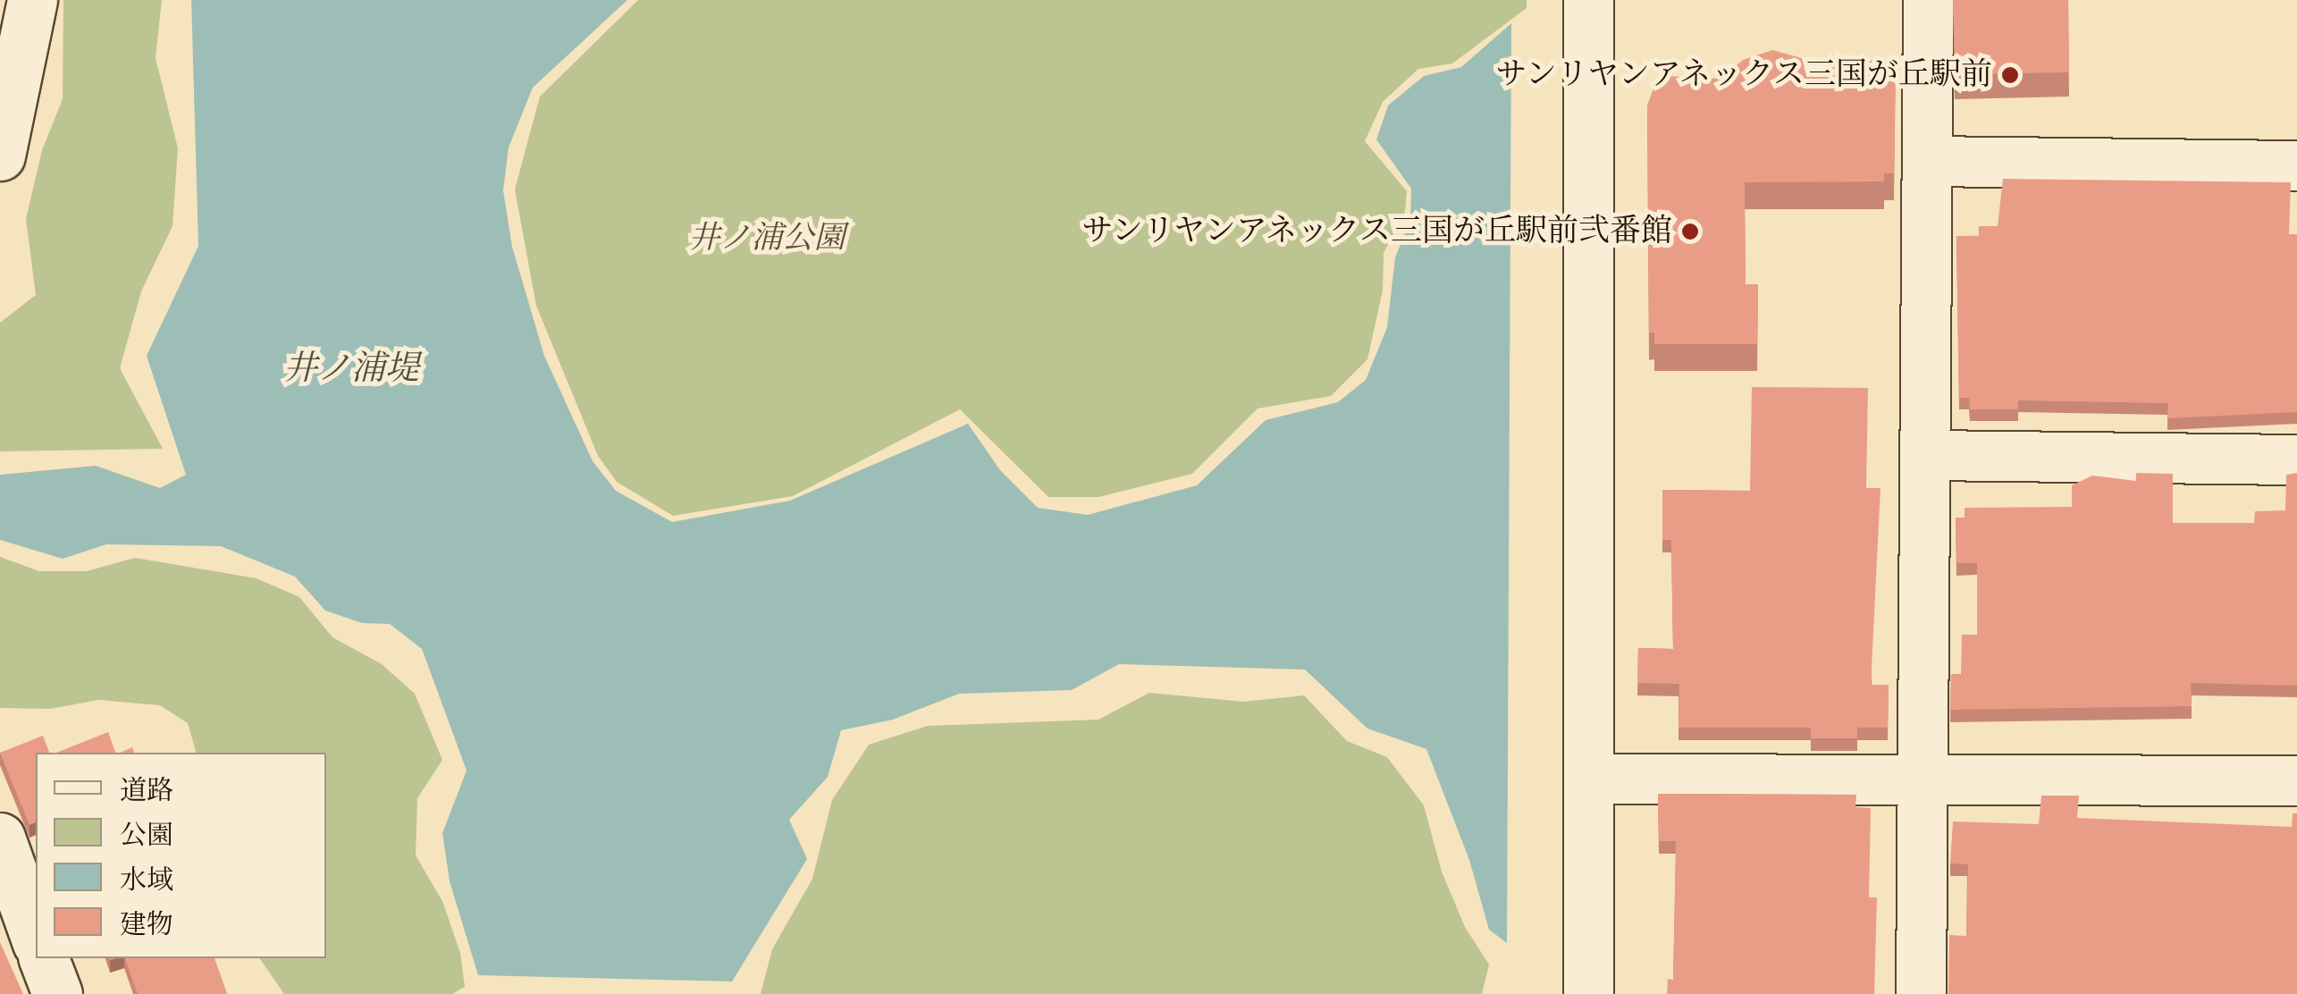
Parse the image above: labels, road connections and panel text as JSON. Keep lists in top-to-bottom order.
{
  "water": ["井ノ浦堤"],
  "parks": ["井ノ浦公園"],
  "places": ["サンリヤンアネックス三国が丘駅前", "サンリヤンアネックス三国が丘駅前弐番館"],
  "legend": [
    "道路",
    "公園",
    "水域",
    "建物"
  ]
}
